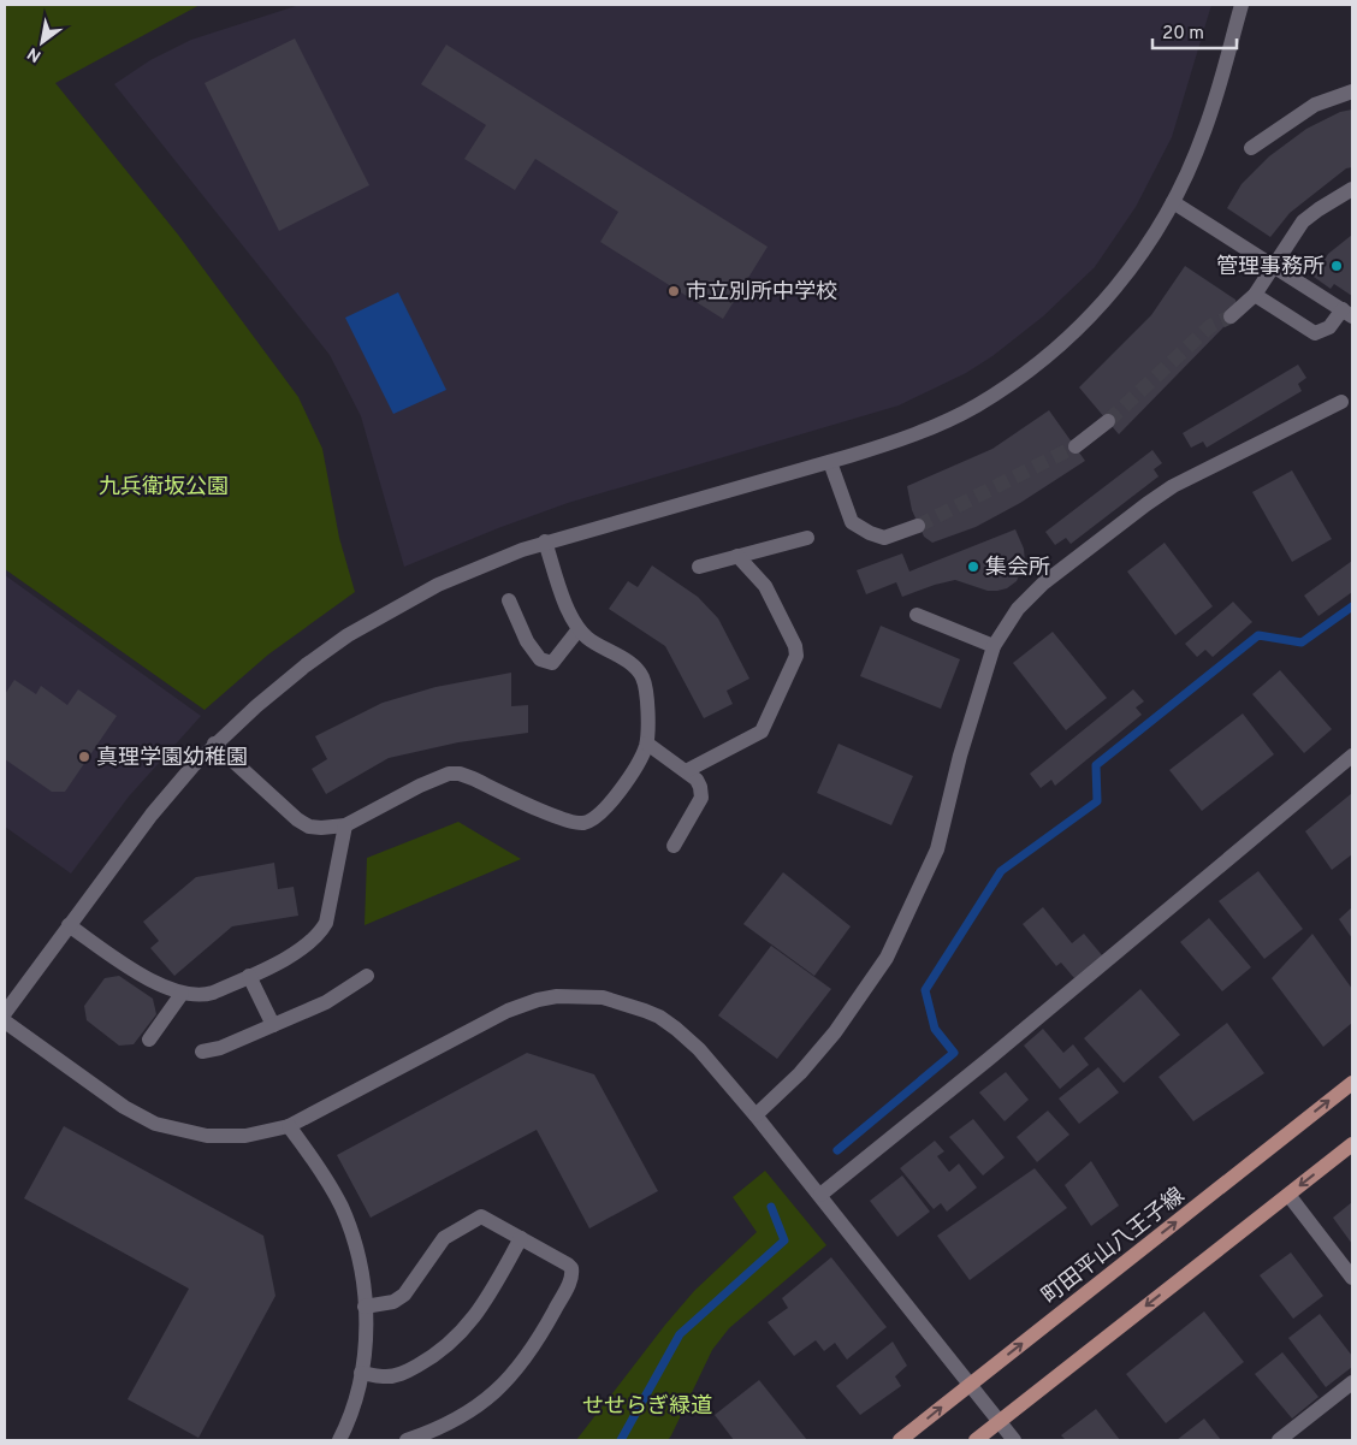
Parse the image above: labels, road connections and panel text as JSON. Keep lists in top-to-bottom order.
{
  "streets": {
    "main road": ["町田平山八王子線"]
  },
  "parks": ["九兵衛坂公園", "せせらぎ緑道"],
  "places": [
    "管理事務所",
    "市立別所中学校",
    "集会所",
    "真理学園幼稚園"
  ],
  "scale_bar": "20 m",
  "north": "bottom left"
}
